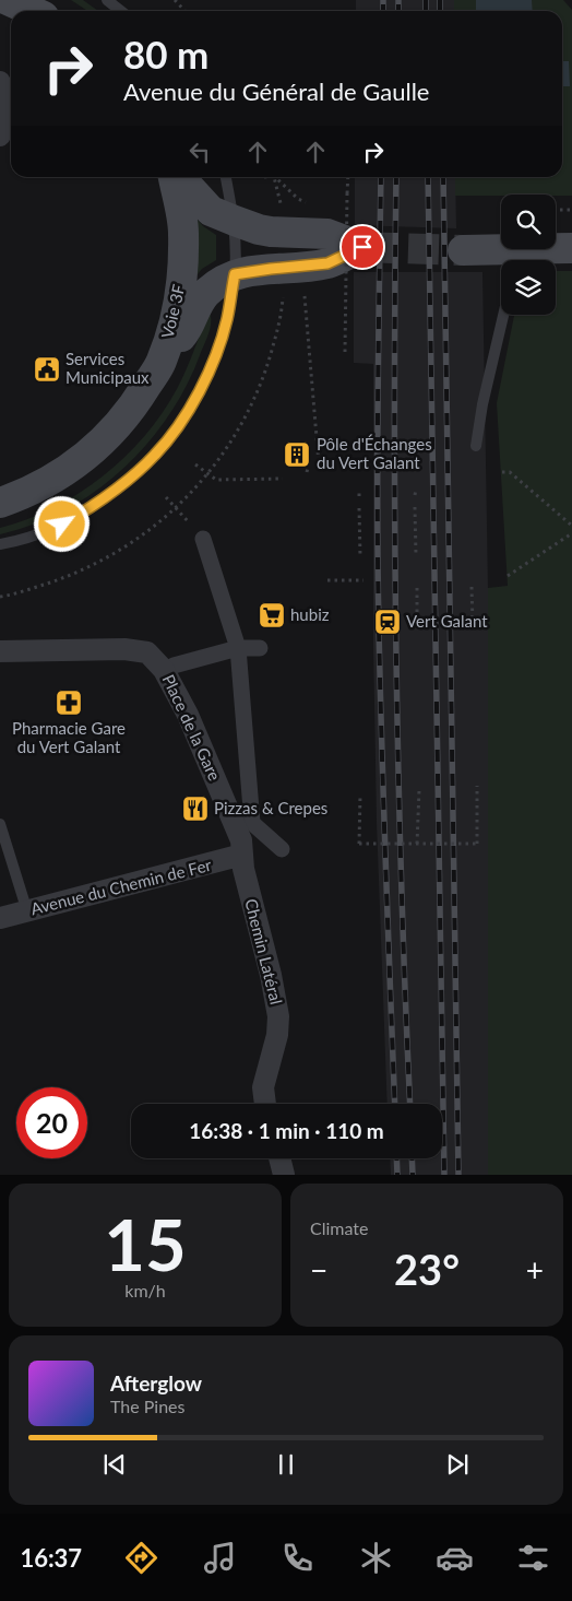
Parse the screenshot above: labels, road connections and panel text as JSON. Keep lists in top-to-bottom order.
{
  "streets": {
    "main road": ["Voie 3F"],
    "street": ["Place de la Gare", "Avenue du Chemin de Fer", "Chemin Latéral"]
  },
  "crossings": [
    ["Place de la Gare", "Avenue du Chemin de Fer"],
    ["Place de la Gare", "Chemin Latéral"],
    ["Avenue du Chemin de Fer", "Chemin Latéral"]
  ],
  "places": {
    "public building": ["Services Municipaux"],
    "building": ["Pôle d'Échanges du Vert Galant"],
    "supermarket": ["hubiz"],
    "station": ["Vert Galant"],
    "pharmacy": ["Pharmacie Gare du Vert Galant"],
    "restaurant": ["Pizzas & Crepes"]
  },
  "page": {
    "turn": ["80 m", "Avenue du Général de Gaulle"],
    "limit": "20",
    "trip": "16:38 · 1 min · 110 m",
    "tile": [
      ["15", "km/h"],
      "Climate"
    ],
    "heat": ["−", "23°", "+"],
    "song": ["Afterglow", "The Pines"],
    "tabs": "16:37"
  }
}
